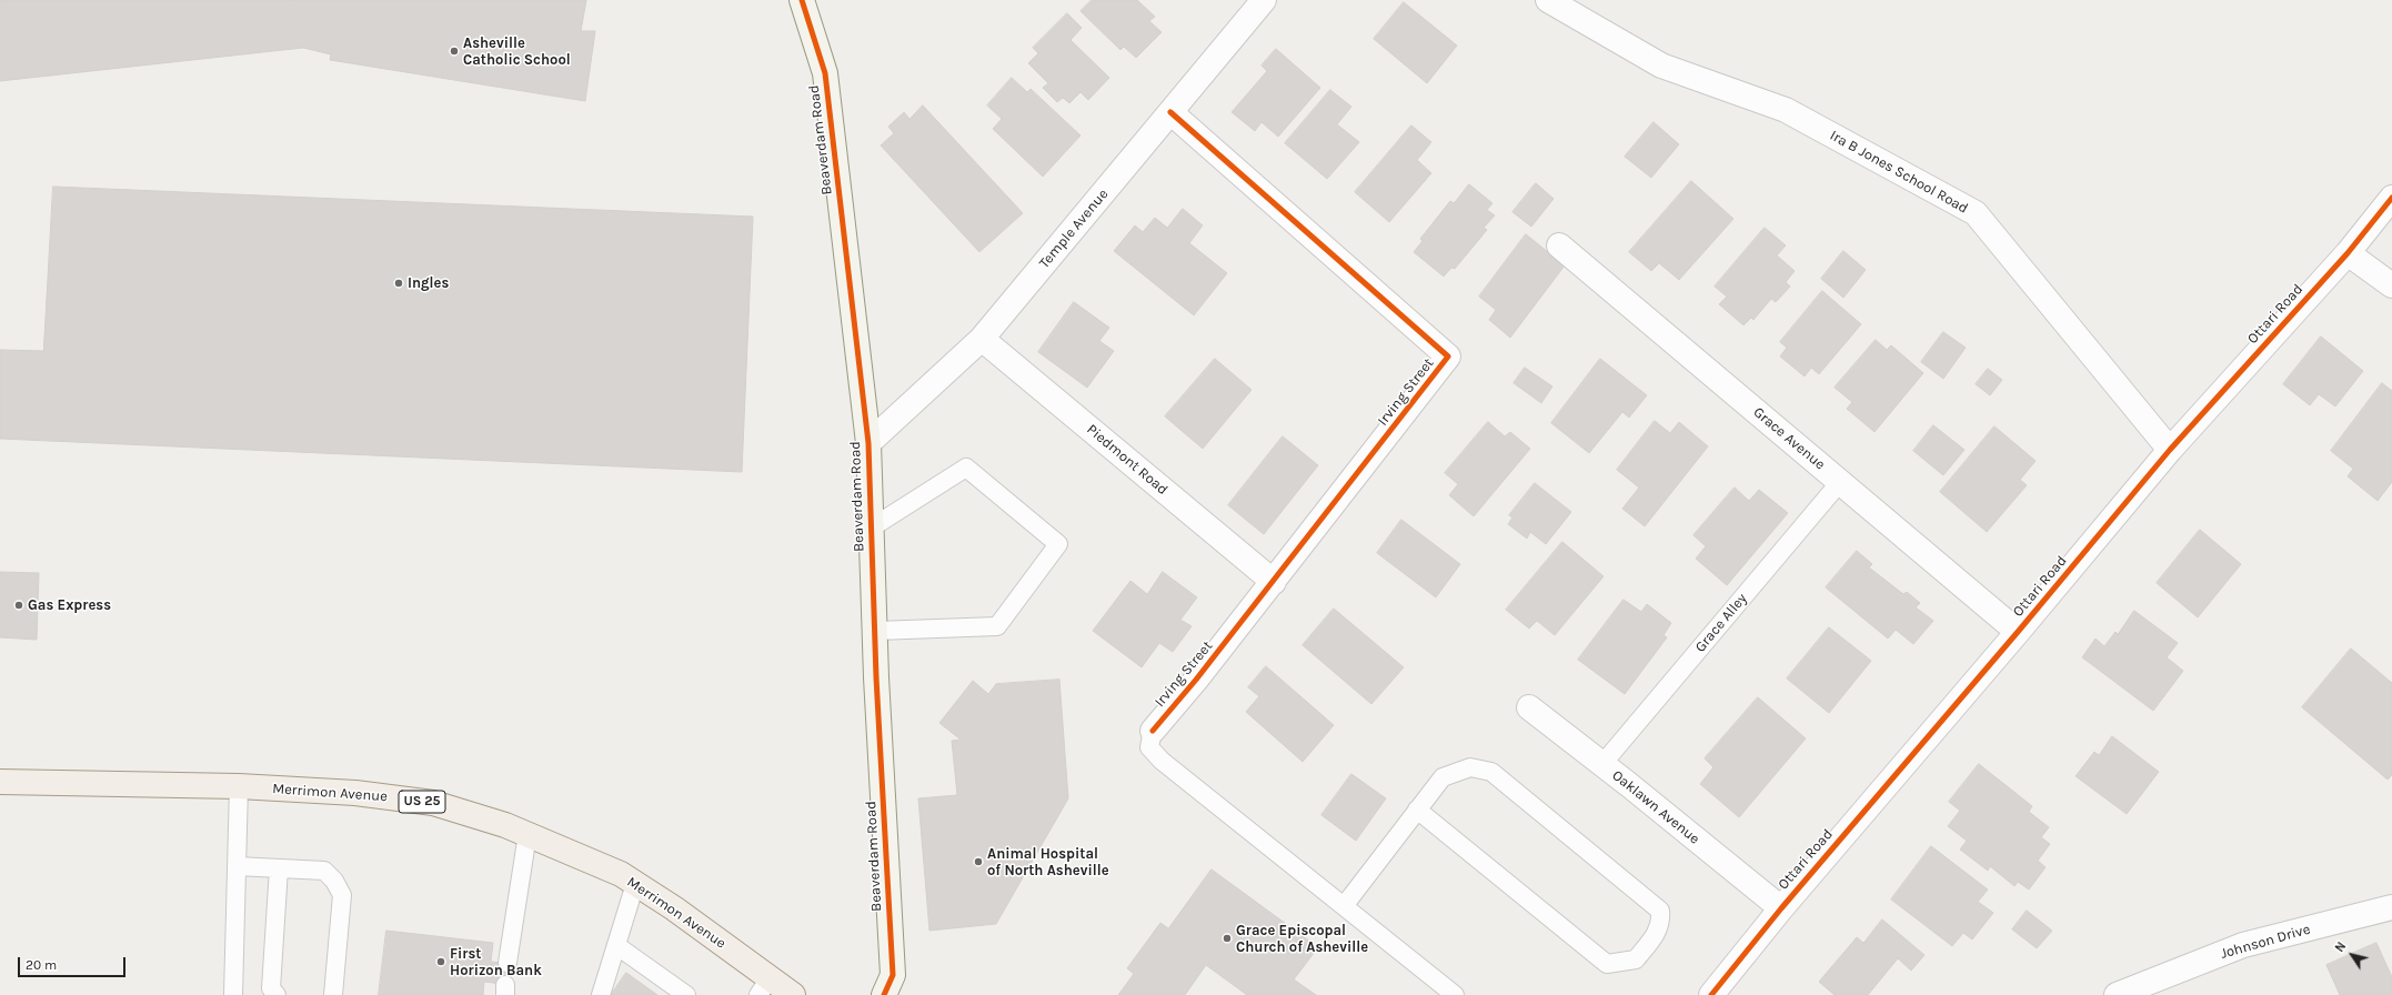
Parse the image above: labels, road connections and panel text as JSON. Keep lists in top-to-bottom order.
{
  "streets": {
    "main road": ["Merrimon Avenue", "US 25"],
    "street": [
      "Beaverdam Road",
      "Ira B Jones School Road",
      "Temple Avenue",
      "Ottari Road",
      "Irving Street",
      "Grace Avenue",
      "Piedmont Road",
      "Oaklawn Avenue",
      "Johnson Drive"
    ],
    "lane": ["Grace Alley"]
  },
  "crossings": [
    ["Beaverdam Road", "Temple Avenue"],
    ["Ira B Jones School Road", "Ottari Road"],
    ["Temple Avenue", "Irving Street"],
    ["Temple Avenue", "Piedmont Road"],
    ["Ottari Road", "Grace Avenue"],
    ["Ottari Road", "Oaklawn Avenue"],
    ["Irving Street", "Piedmont Road"],
    ["Grace Avenue", "Grace Alley"],
    ["Grace Alley", "Oaklawn Avenue"]
  ],
  "places": [
    "Asheville Catholic School",
    "Ingles",
    "Gas Express",
    "Animal Hospital of North Asheville",
    "Grace Episcopal Church of Asheville",
    "First Horizon Bank"
  ],
  "scale_bar": "20 m",
  "north": "top left"
}
